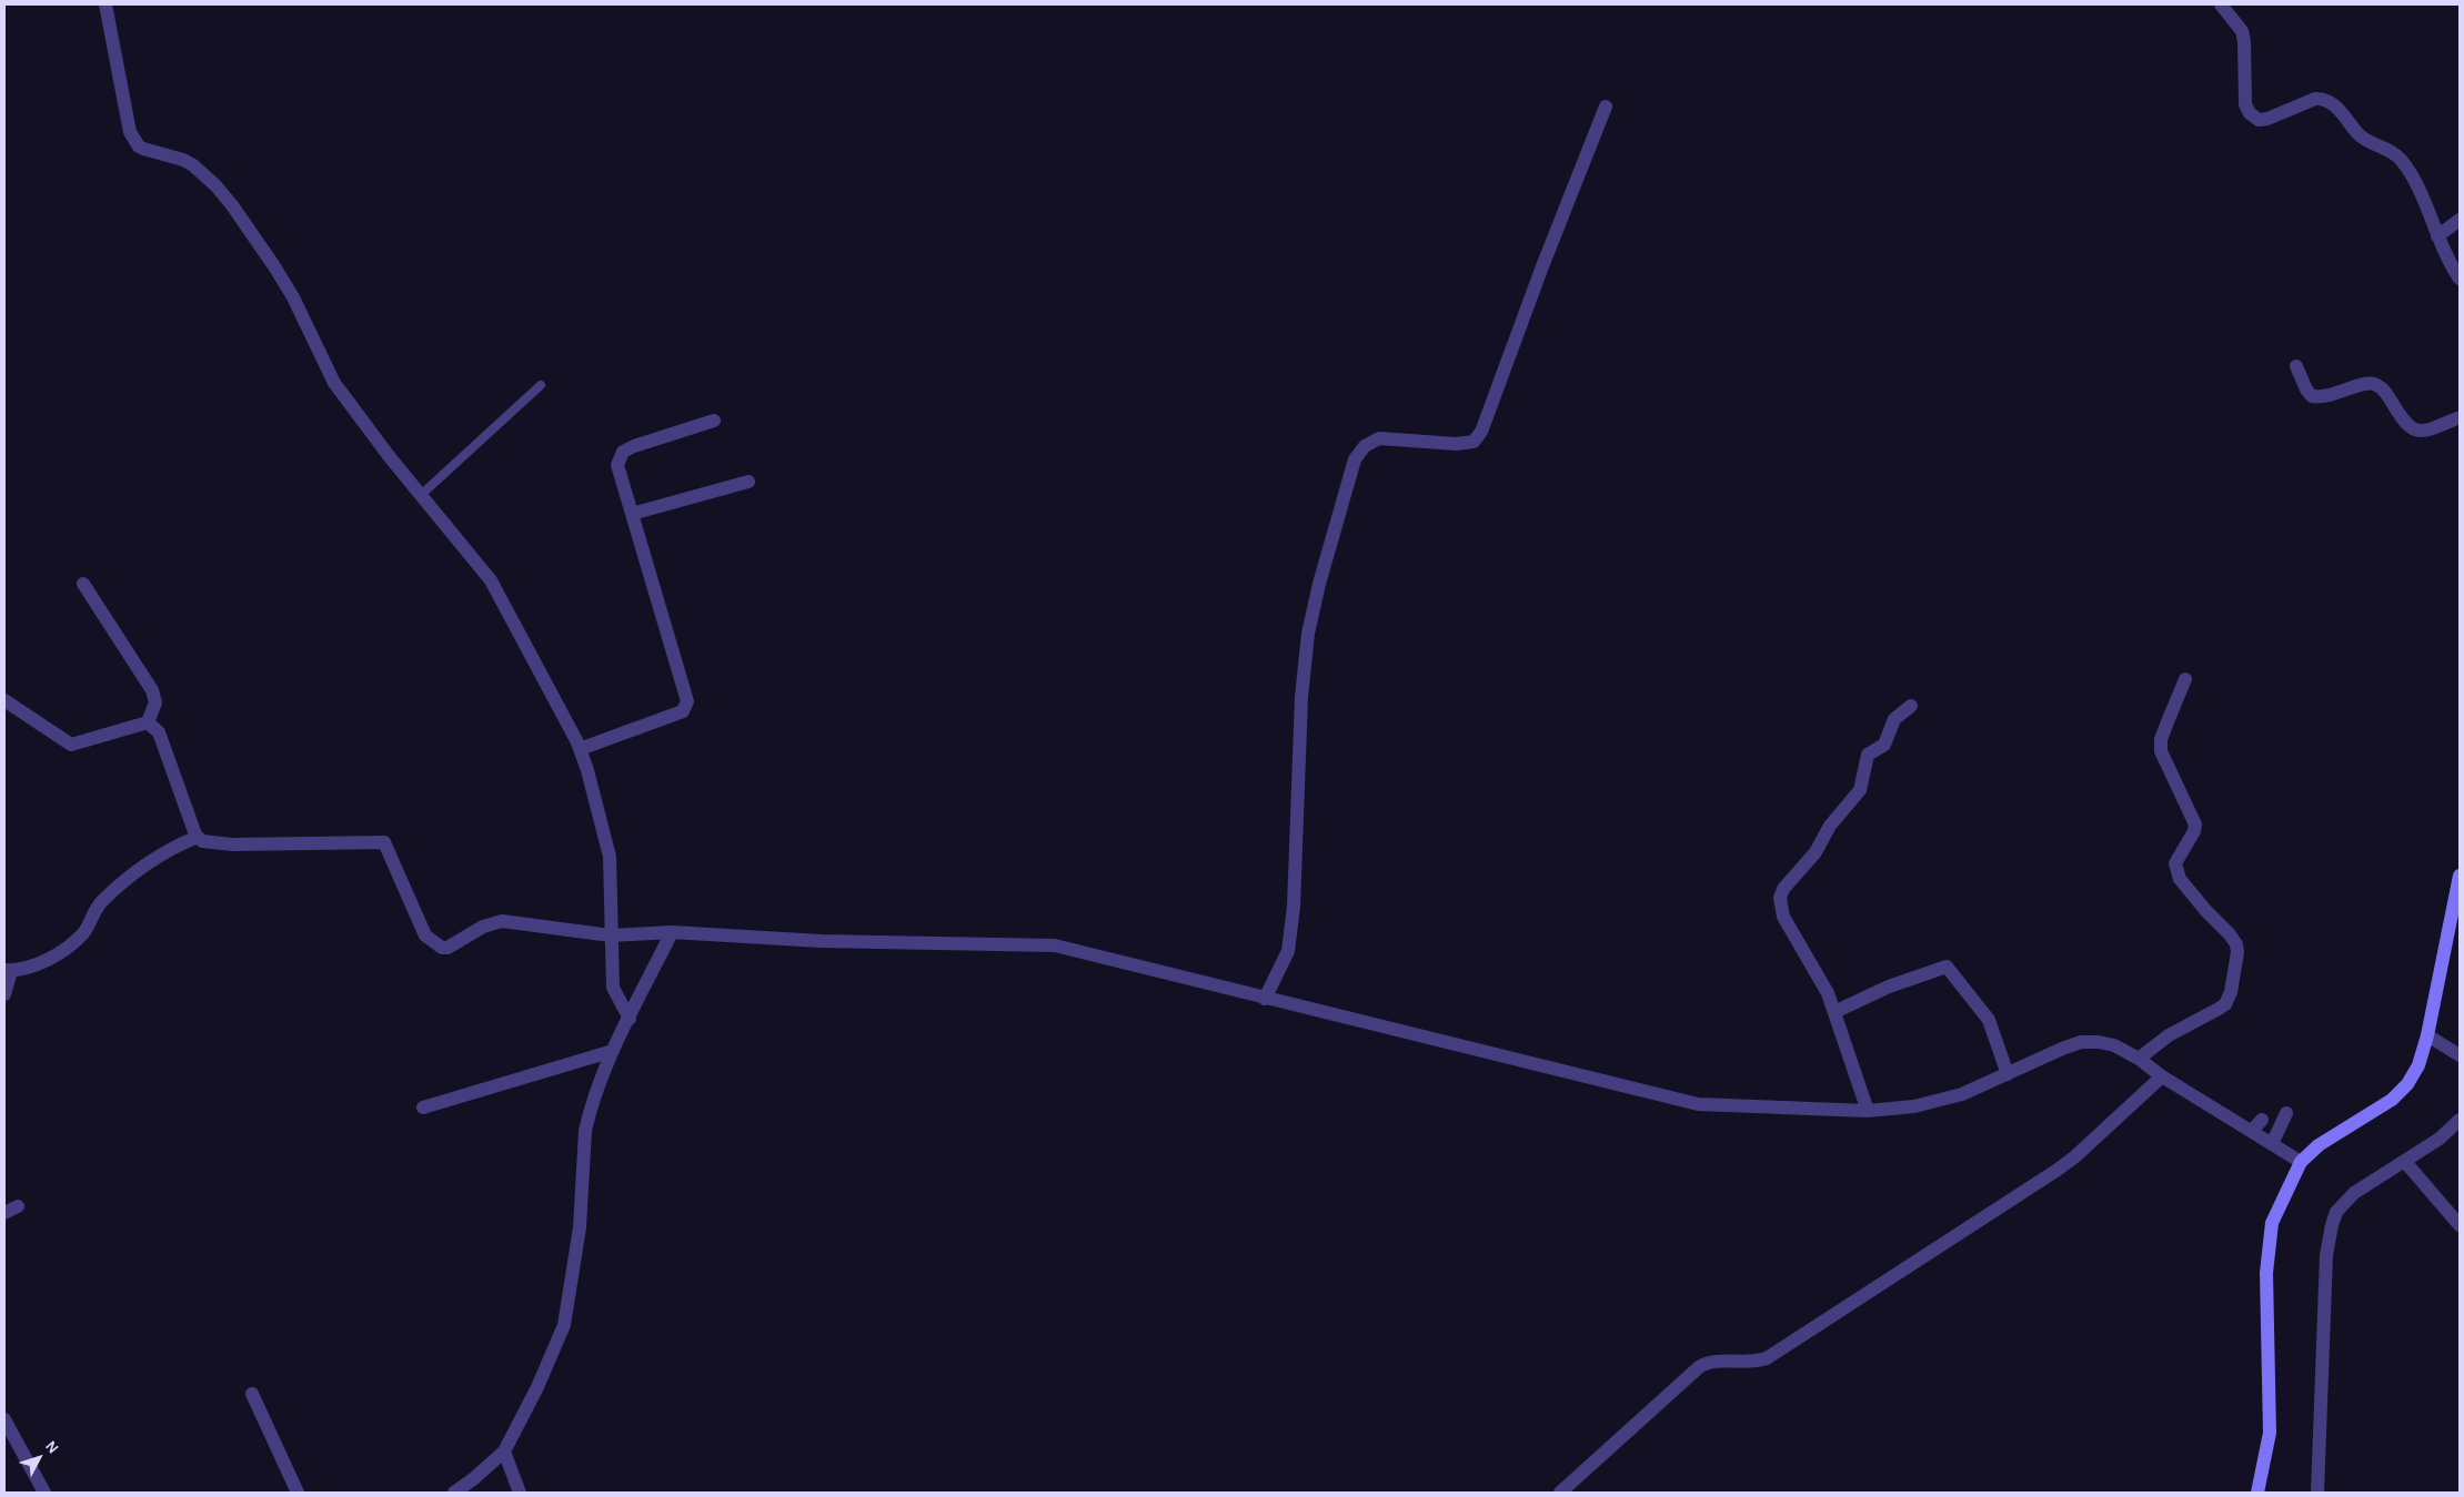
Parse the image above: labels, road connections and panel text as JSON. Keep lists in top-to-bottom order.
{
  "north": "top right"
}
